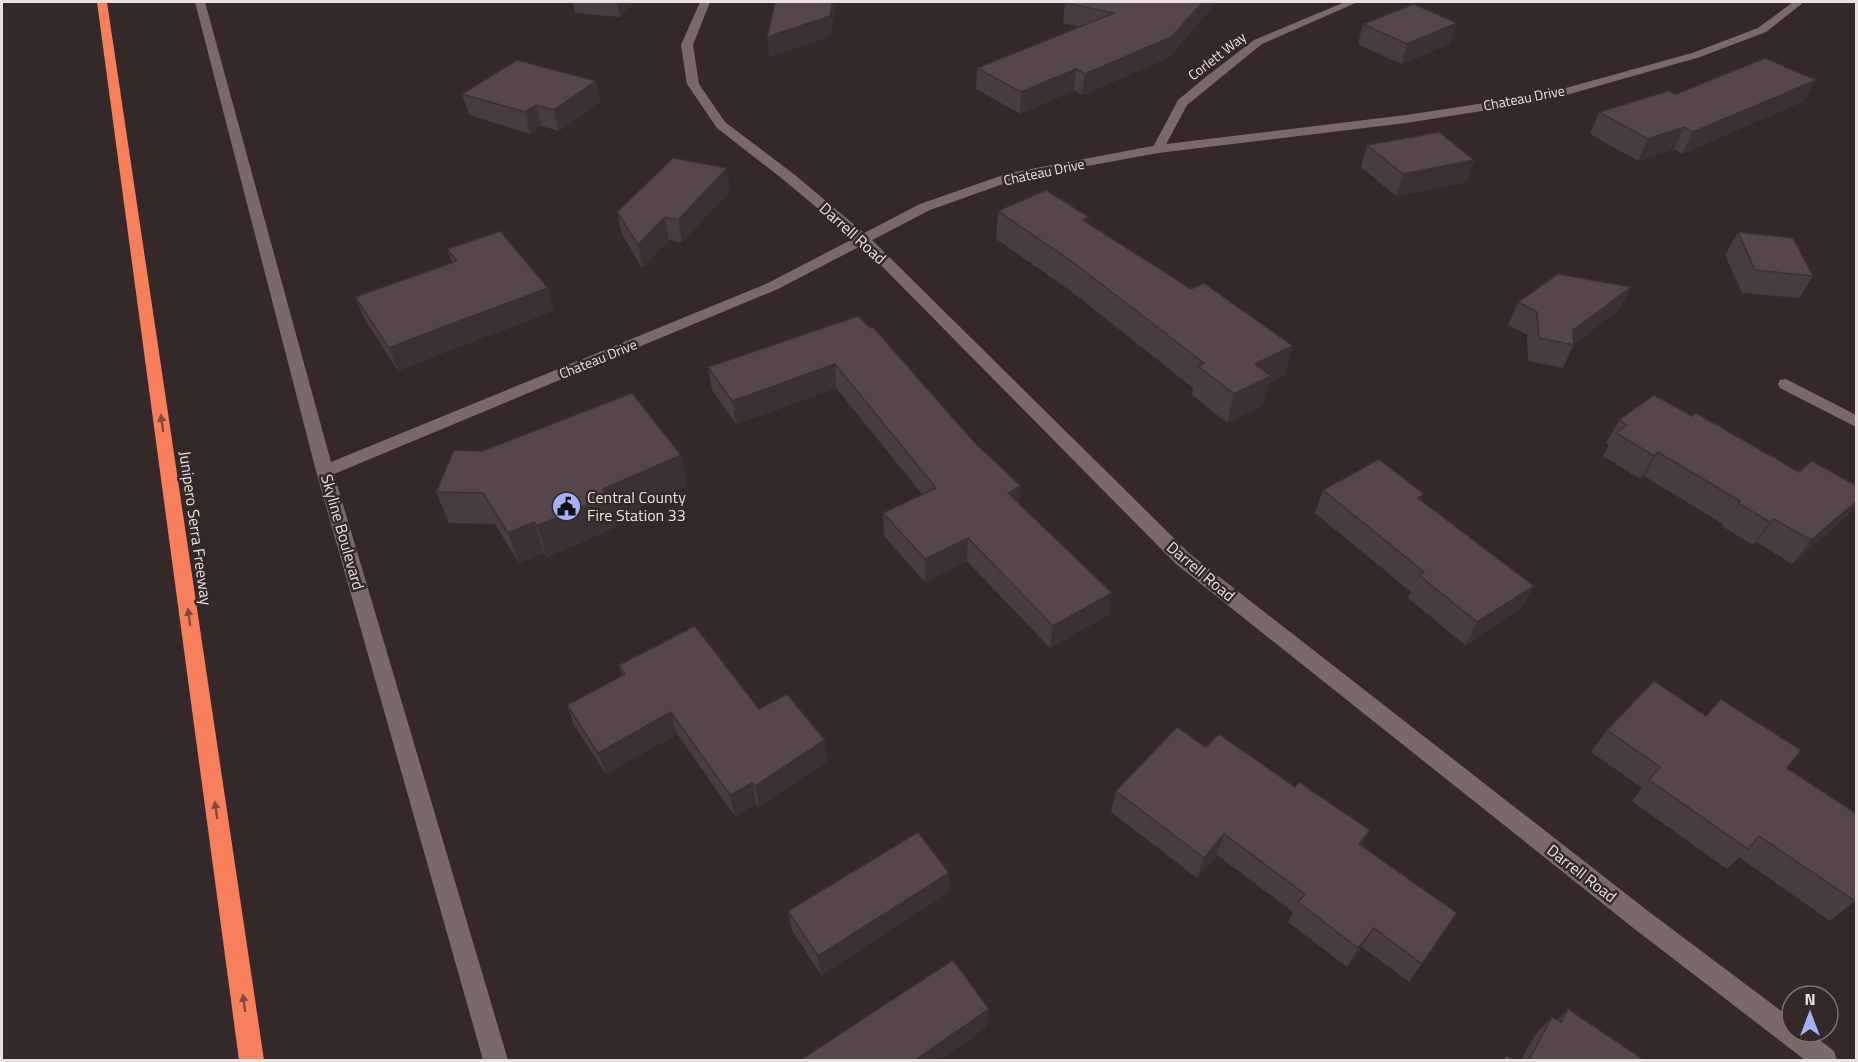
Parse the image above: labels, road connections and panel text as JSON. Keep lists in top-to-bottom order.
{
  "streets": {
    "highway": ["Junipero Serra Freeway"],
    "street": [
      "Corlett Way",
      "Chateau Drive",
      "Darrell Road",
      "Skyline Boulevard"
    ]
  },
  "crossings": [
    ["Corlett Way", "Chateau Drive"],
    ["Chateau Drive", "Darrell Road"],
    ["Chateau Drive", "Skyline Boulevard"]
  ],
  "one_way": ["Junipero Serra Freeway"],
  "places": {
    "public building": ["Central County Fire Station 33"]
  },
  "north": "top"
}
